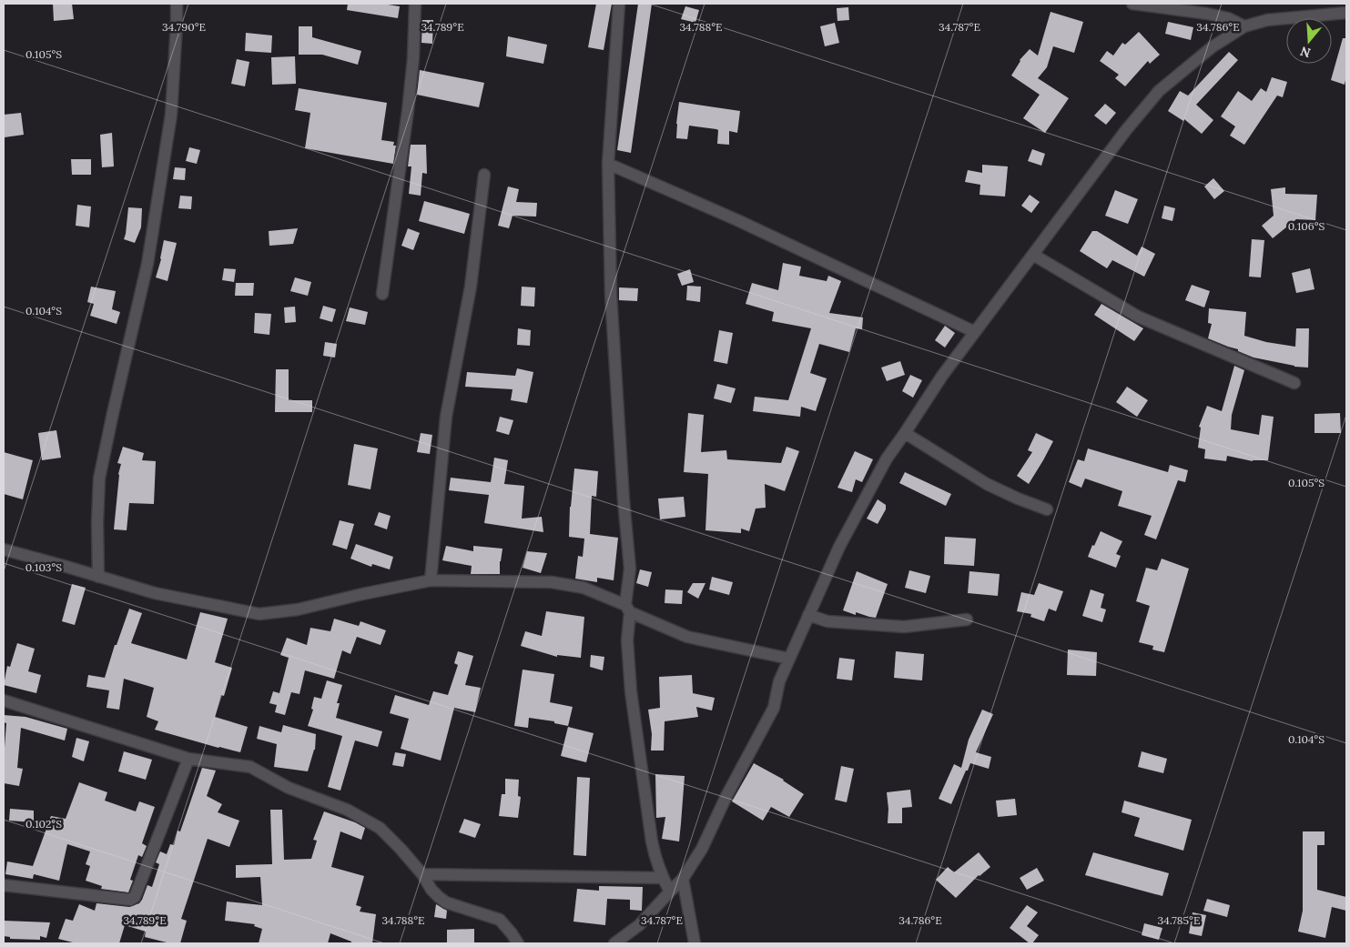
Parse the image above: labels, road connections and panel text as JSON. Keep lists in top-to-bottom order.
{
  "north": "bottom",
  "coordinates": [
    "34.790°E",
    "34.789°E",
    "34.788°E",
    "34.787°E",
    "34.786°E",
    "0.105°S",
    "0.106°S",
    "0.104°S",
    "0.103°S",
    "0.102°S",
    "34.785°E"
  ]
}
